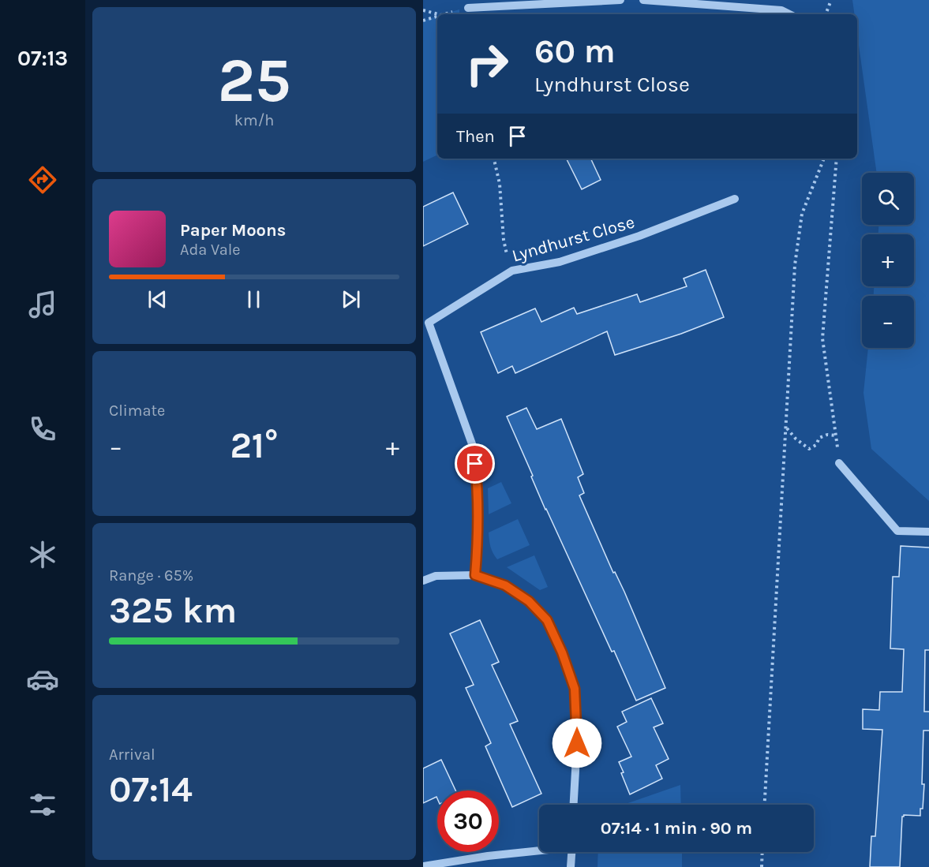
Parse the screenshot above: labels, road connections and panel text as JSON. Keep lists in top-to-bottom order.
{
  "streets": {
    "street": ["Lyndhurst Close"]
  },
  "page": {
    "tabs": "07:13",
    "tile": [
      ["25", "km/h"],
      "Climate",
      ["Range · 65%", "325 km"],
      ["Arrival", "07:14"]
    ],
    "turn": ["60 m", "Lyndhurst Close"],
    "then": "Then",
    "map_buttons": ["+", "−"],
    "song": ["Paper Moons", "Ada Vale"],
    "heat": ["−", "21°", "+"],
    "limit": "30",
    "trip": "07:14 · 1 min · 90 m"
  }
}
